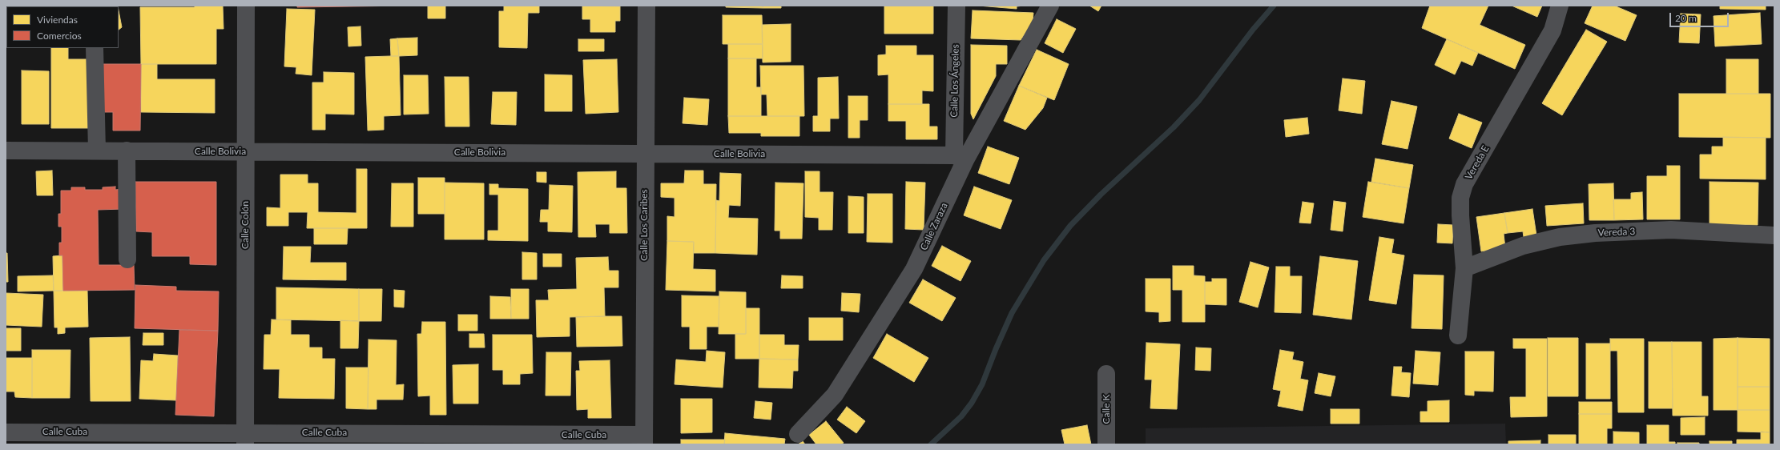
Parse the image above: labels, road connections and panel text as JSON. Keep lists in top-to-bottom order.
{
  "streets": {
    "street": [
      "Calle Los Ángeles",
      "Calle Bolivia",
      "Vereda E",
      "Calle Colón",
      "Calle Los Caribes",
      "Calle Zaraza",
      "Vereda 3",
      "Calle K",
      "Calle Cuba"
    ]
  },
  "crossings": [
    ["Calle Los Ángeles", "Calle Bolivia"],
    ["Calle Los Ángeles", "Calle Zaraza"],
    ["Calle Bolivia", "Calle Colón"],
    ["Calle Bolivia", "Calle Los Caribes"],
    ["Calle Bolivia", "Calle Zaraza"],
    ["Vereda E", "Vereda 3"],
    ["Calle Colón", "Calle Cuba"],
    ["Calle Los Caribes", "Calle Cuba"]
  ],
  "legend": ["Viviendas", "Comercios"],
  "scale_bar": "20 m"
}
